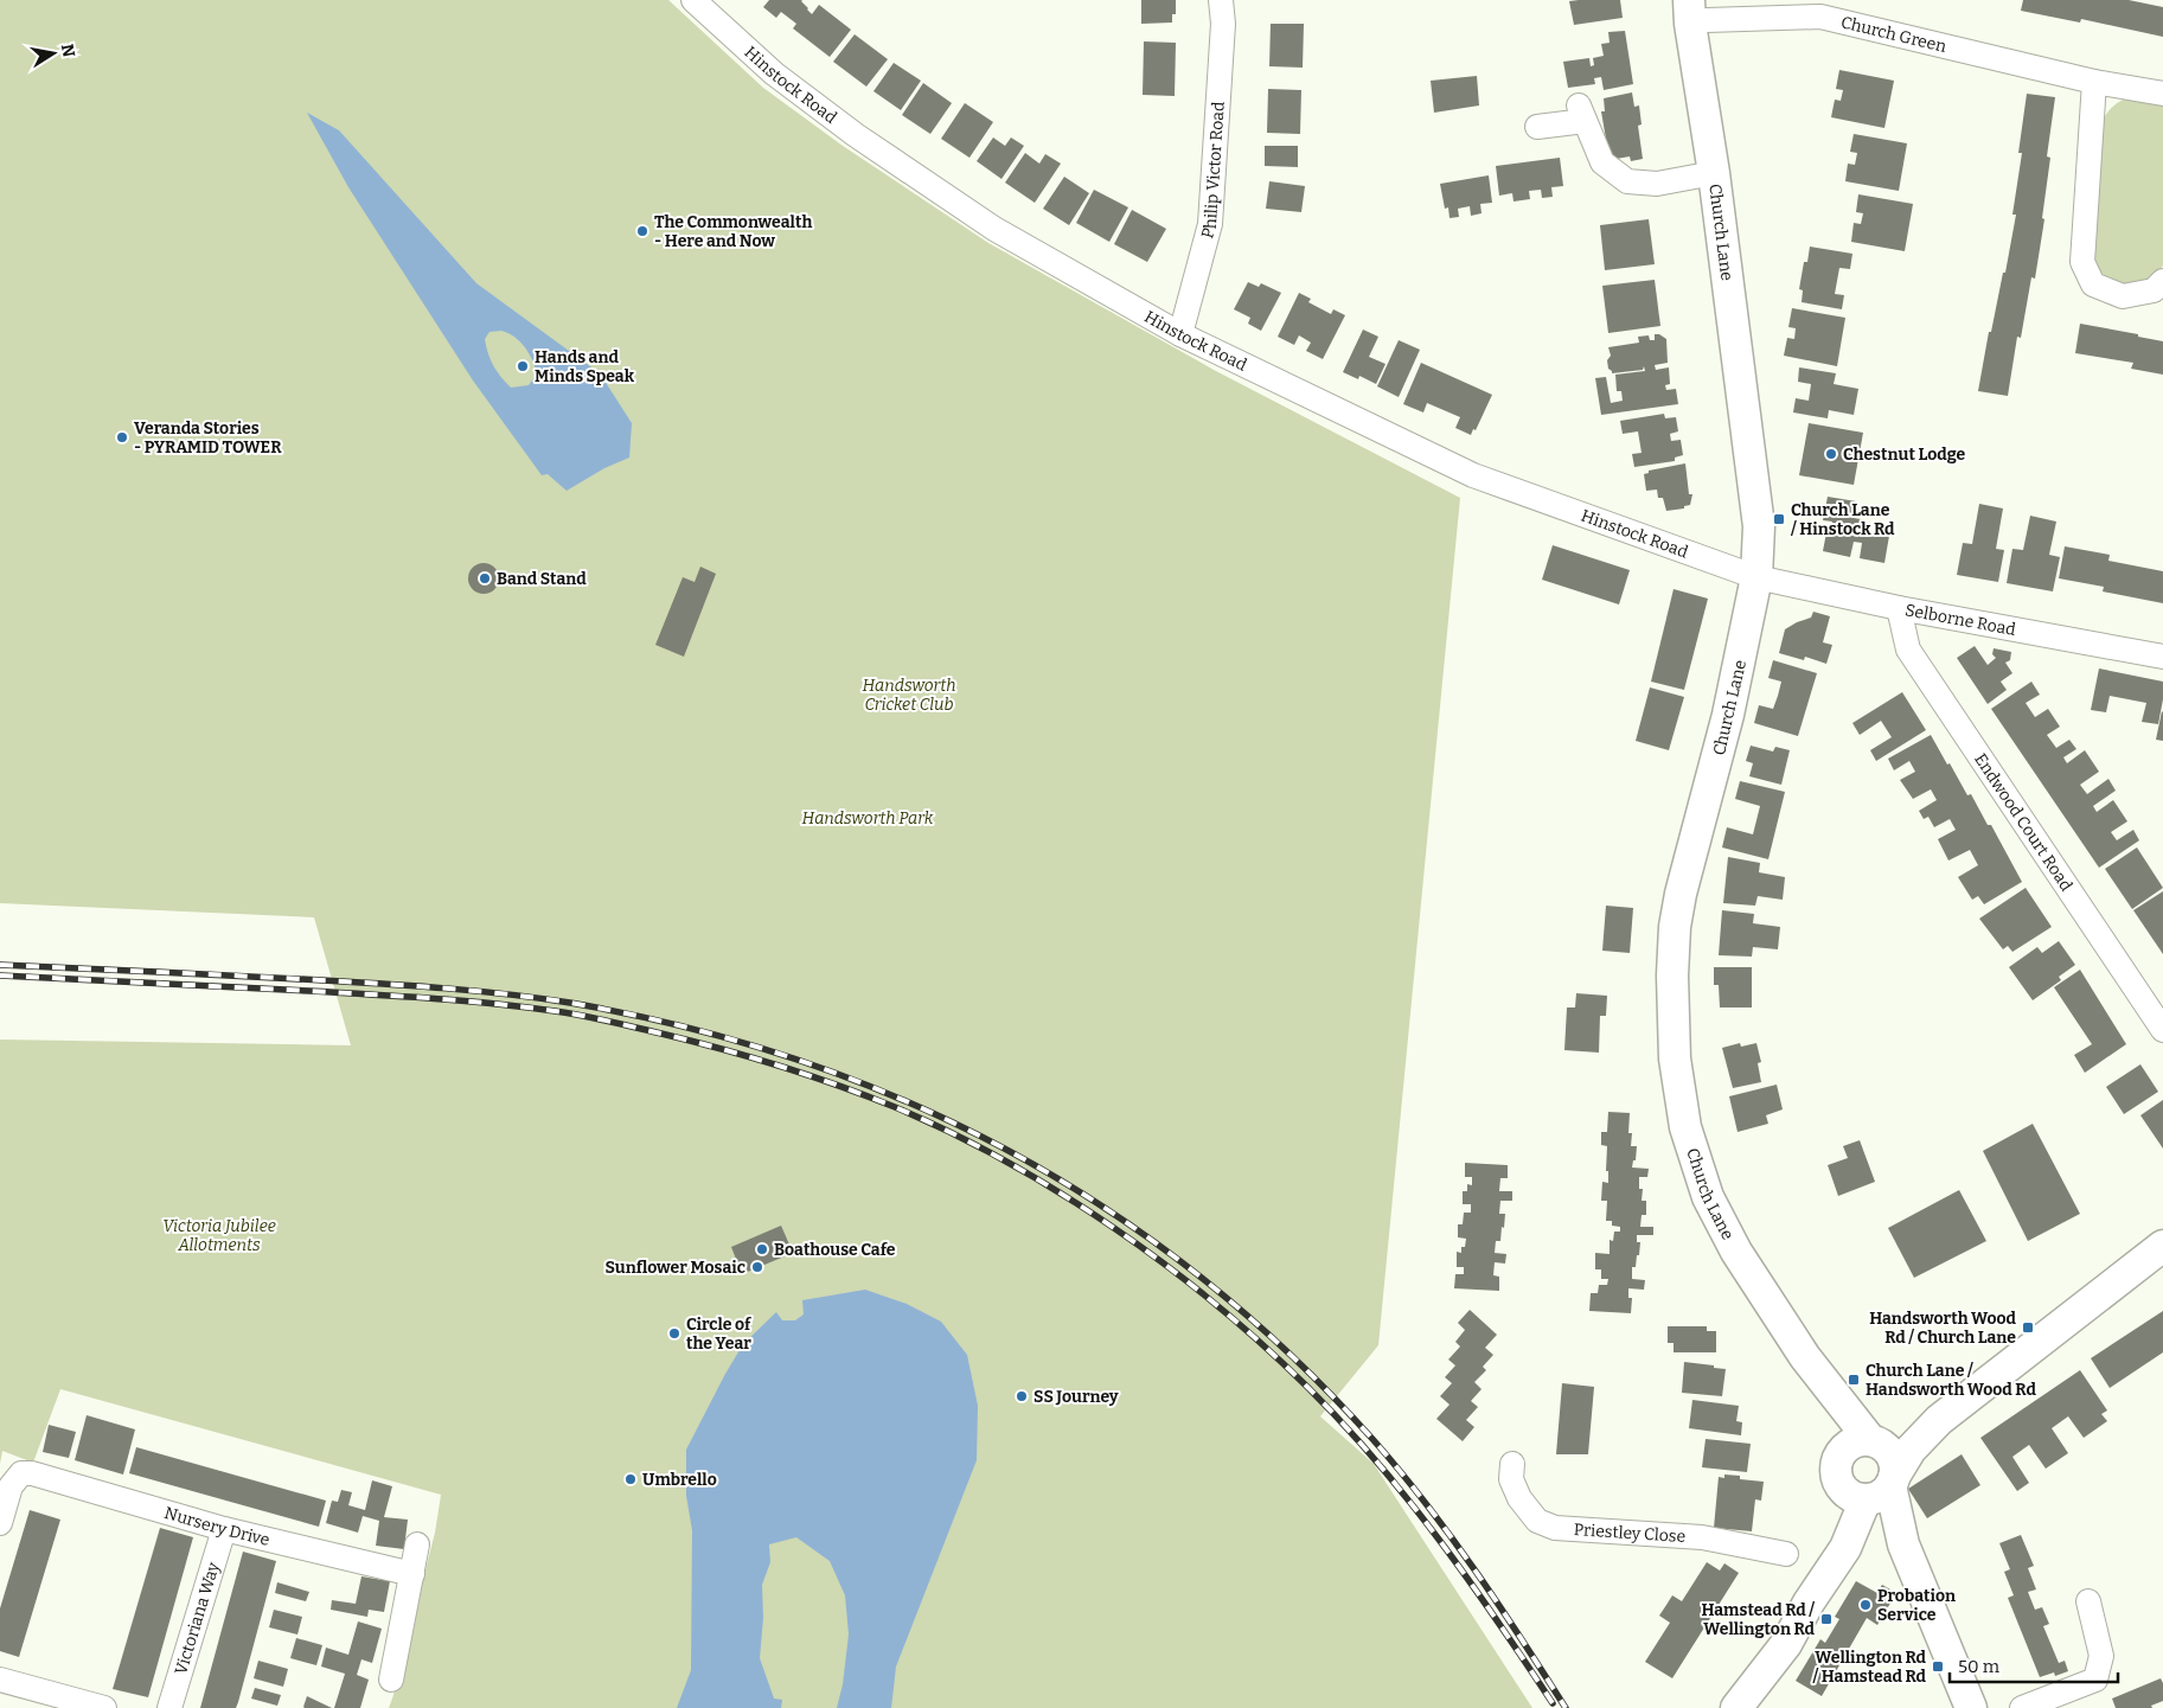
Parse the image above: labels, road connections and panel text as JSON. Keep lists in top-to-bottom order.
{
  "streets": {
    "main road": ["Church Lane"],
    "street": [
      "Church Green",
      "Hinstock Road",
      "Philip Victor Road",
      "Selborne Road",
      "Endwood Court Road",
      "Nursery Drive",
      "Priestley Close",
      "Victoriana Way"
    ]
  },
  "crossings": [
    ["Church Green", "Church Lane"],
    ["Hinstock Road", "Philip Victor Road"],
    ["Hinstock Road", "Church Lane"],
    ["Hinstock Road", "Selborne Road"],
    ["Church Lane", "Selborne Road"],
    ["Selborne Road", "Endwood Court Road"],
    ["Nursery Drive", "Victoriana Way"]
  ],
  "parks": ["Handsworth Cricket Club", "Handsworth Park", "Victoria Jubilee Allotments"],
  "places": {
    "other": [
      "The Commonwealth - Here and Now",
      "Hands and Minds Speak",
      "Veranda Stories - PYRAMID TOWER",
      "Chestnut Lodge",
      "Band Stand",
      "Boathouse Cafe",
      "Sunflower Mosaic",
      "Circle of the Year",
      "SS Journey",
      "Umbrello",
      "Probation Service"
    ],
    "transit": [
      "Church Lane / Hinstock Rd",
      "Handsworth Wood Rd / Church Lane",
      "Church Lane / Handsworth Wood Rd",
      "Hamstead Rd / Wellington Rd",
      "Wellington Rd / Hamstead Rd"
    ]
  },
  "scale_bar": "50 m",
  "north": "right"
}
